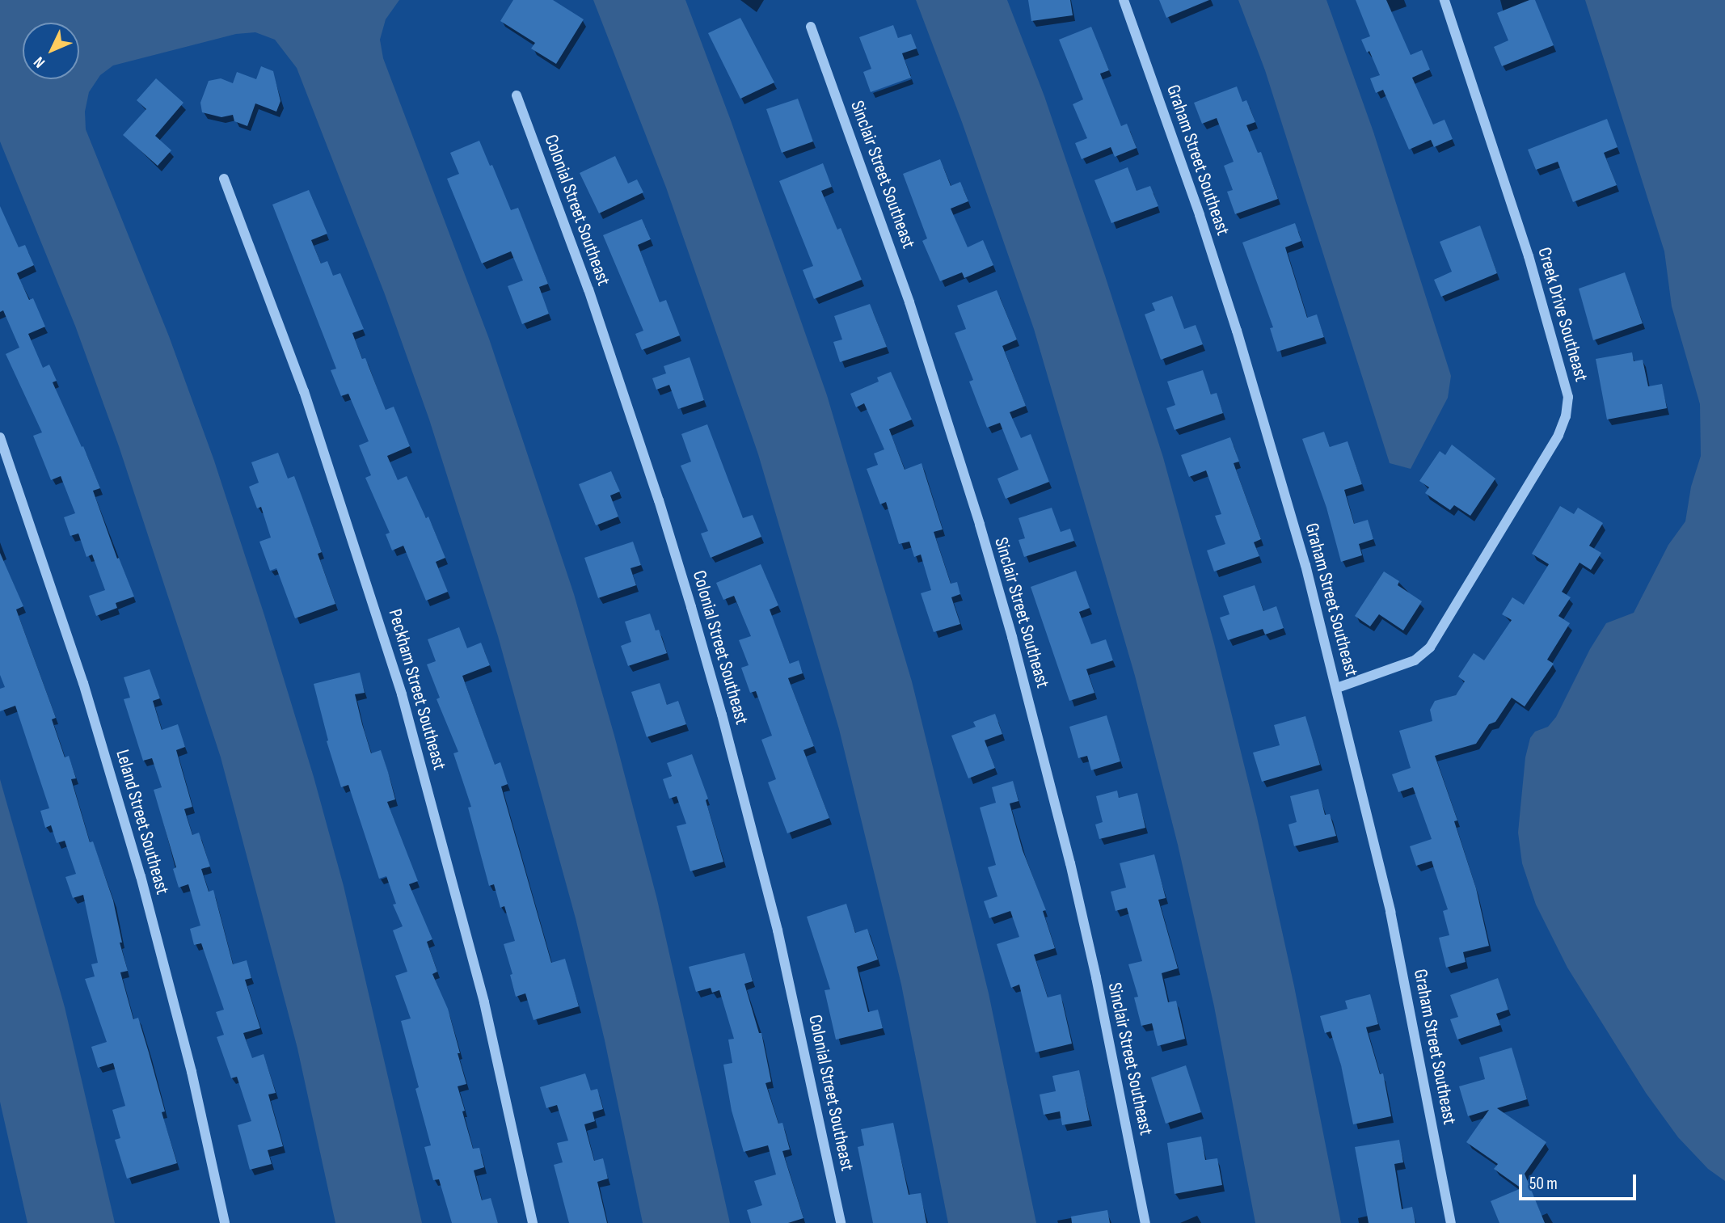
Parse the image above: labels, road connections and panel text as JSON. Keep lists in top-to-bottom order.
{
  "streets": {
    "street": [
      "Graham Street Southeast",
      "Sinclair Street Southeast",
      "Colonial Street Southeast",
      "Creek Drive Southeast",
      "Peckham Street Southeast",
      "Leland Street Southeast"
    ]
  },
  "crossings": [
    ["Graham Street Southeast", "Creek Drive Southeast"]
  ],
  "scale_bar": "50 m",
  "north": "bottom left"
}
